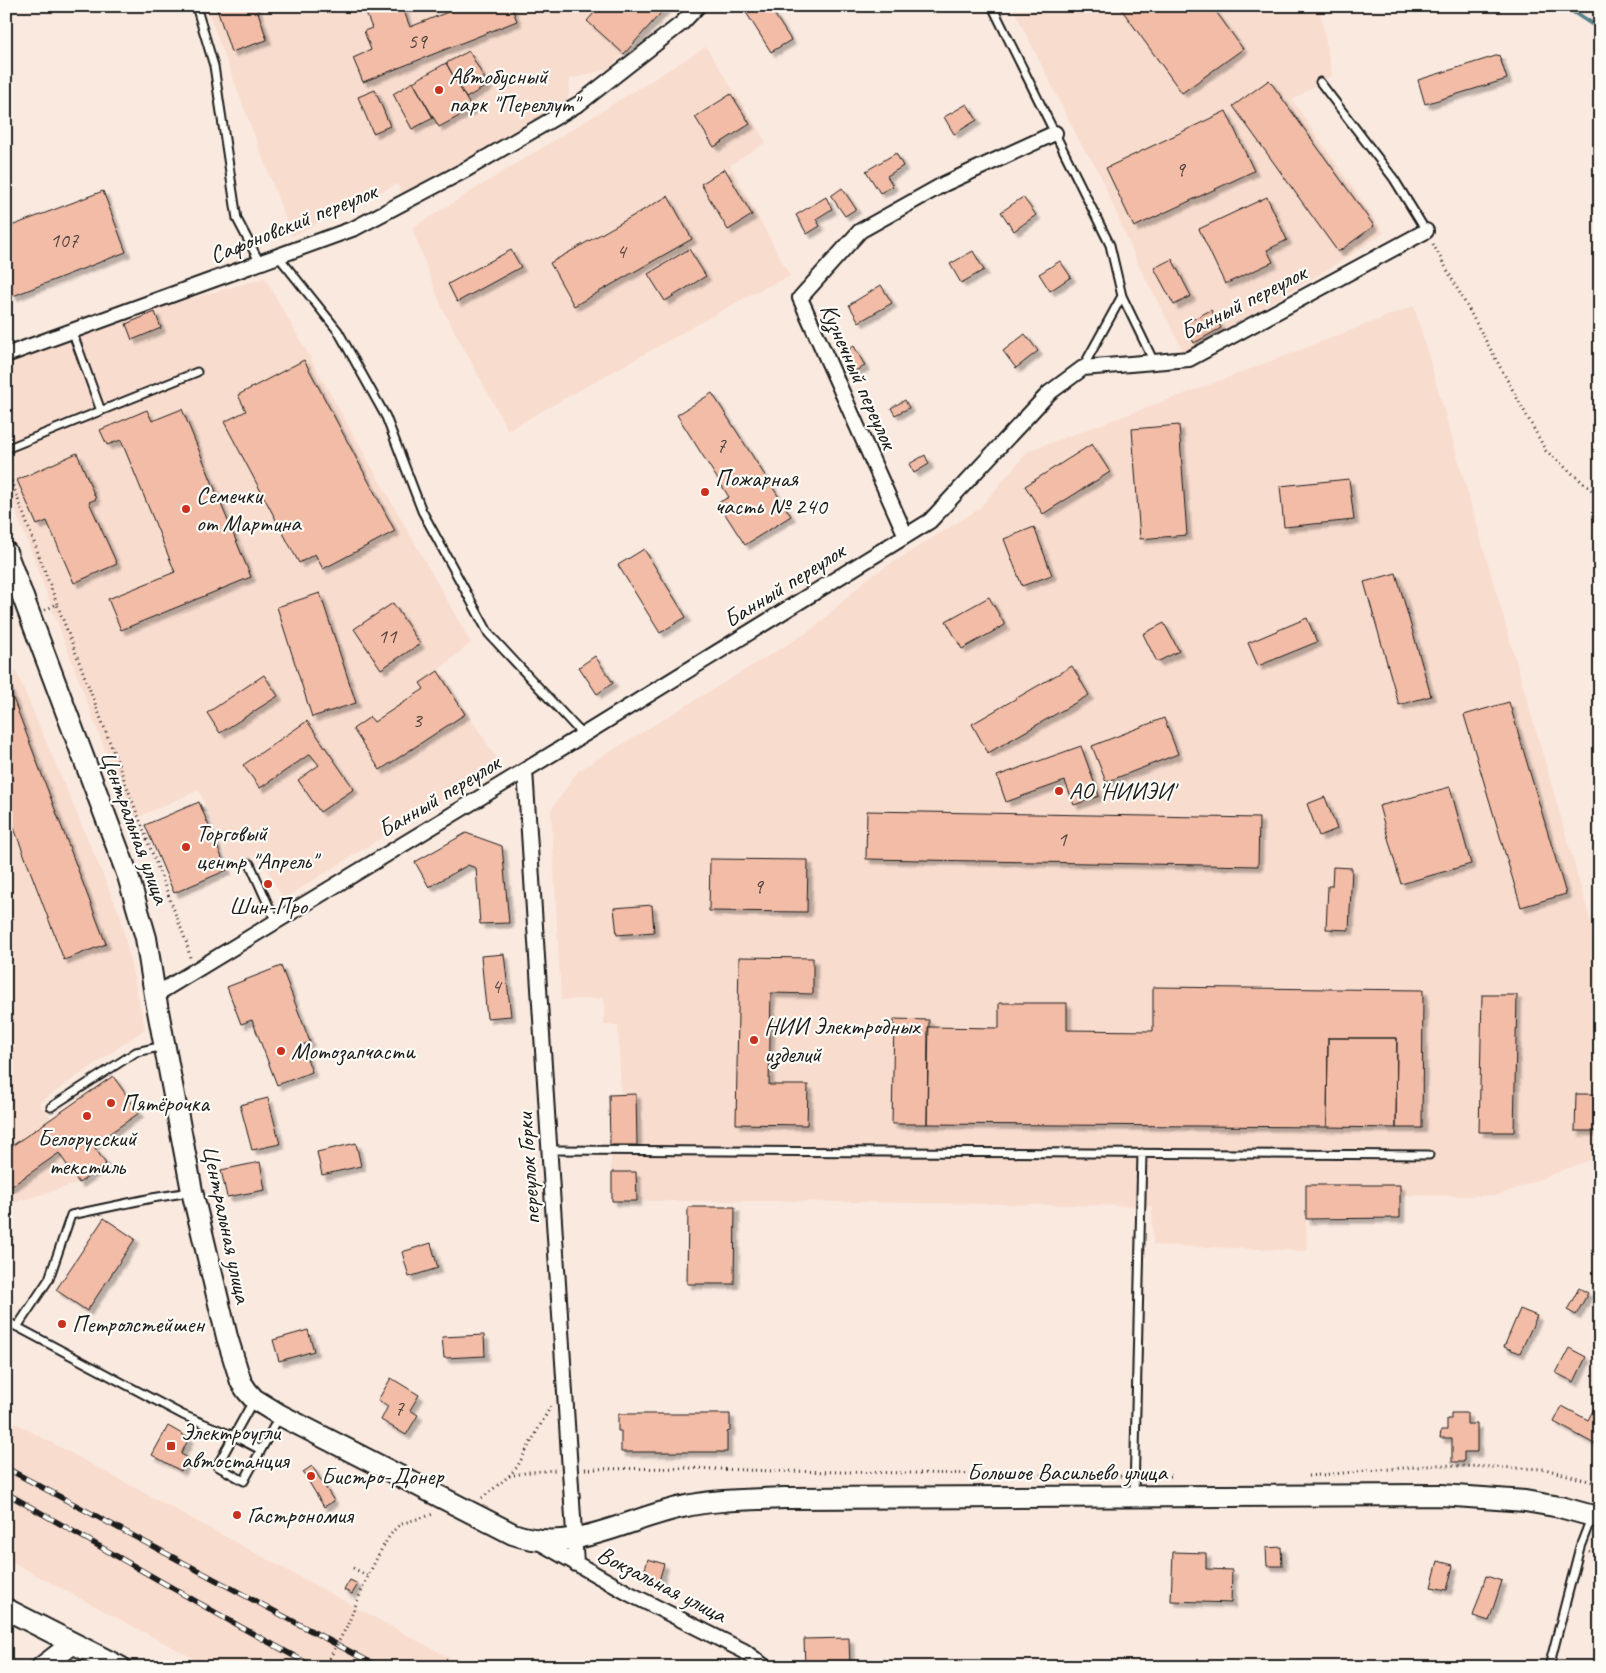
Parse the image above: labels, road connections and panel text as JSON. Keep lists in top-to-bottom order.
{
  "streets": {
    "main road": ["Центральная улица", "Большое Васильево улица"],
    "street": [
      "Сафоновский переулок",
      "Банный переулок",
      "Кузнечный переулок",
      "переулок Горки",
      "Вокзальная улица"
    ]
  },
  "crossings": [
    ["Банный переулок", "Кузнечный переулок"],
    ["Банный переулок", "Центральная улица"],
    ["Банный переулок", "переулок Горки"],
    ["Центральная улица", "Большое Васильево улица"],
    ["Центральная улица", "Вокзальная улица"],
    ["переулок Горки", "Большое Васильево улица"],
    ["переулок Горки", "Вокзальная улица"],
    ["Большое Васильево улица", "Вокзальная улица"]
  ],
  "places": {
    "other": [
      "Автобусный парк \"Переллут\"",
      "Пожарная часть № 240",
      "Семечки от Мартина",
      "АО 'НИИЭИ'",
      "Торговый центр \"Апрель\"",
      "Шин-Про",
      "НИИ Электродных изделий",
      "Мотозапчасти",
      "Пятёрочка",
      "Белорусский текстиль",
      "Петролстейшен",
      "Бистро-Донер",
      "Гастрономия"
    ],
    "transit": ["Электроугли автостанция"]
  },
  "house_numbers": [
    "59",
    "9",
    "107",
    "4",
    "7",
    "11",
    "3",
    "1",
    "9",
    "4",
    "7"
  ]
}
